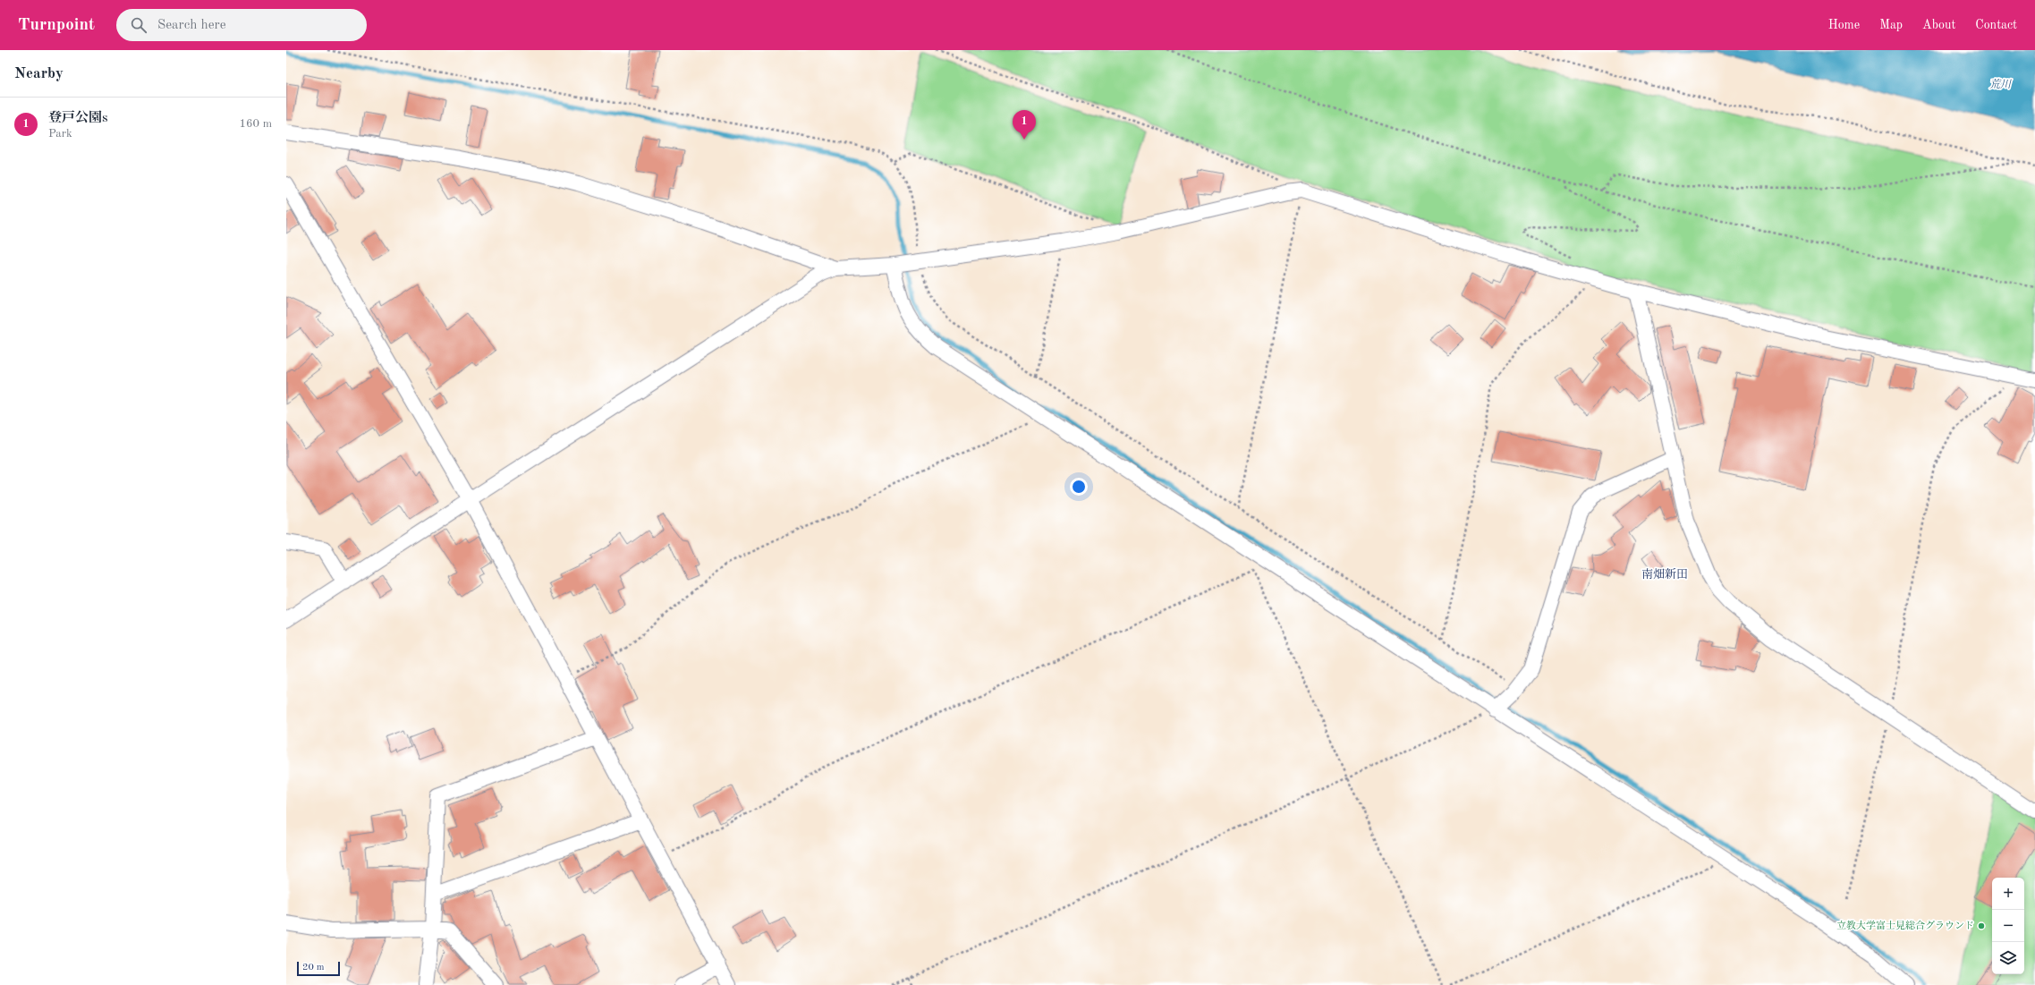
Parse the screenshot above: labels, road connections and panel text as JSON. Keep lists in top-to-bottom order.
{
  "districts": ["南畑新田"],
  "water": ["荒川"],
  "places": ["立教大学富士見総合グラウンド"],
  "scale_bar": "20 m",
  "page": {
    "header": "Turnpoint",
    "search": "Search here",
    "nav": [
      "Home",
      "Map",
      "About",
      "Contact"
    ],
    "heading": "Nearby",
    "list": [
      {
        "mark": "1",
        "name": "登戸公園s",
        "note": "Park",
        "value": "160 m"
      }
    ],
    "pins": "1",
    "map_buttons": ["+", "−"],
    "scale": "20 m"
  }
}
